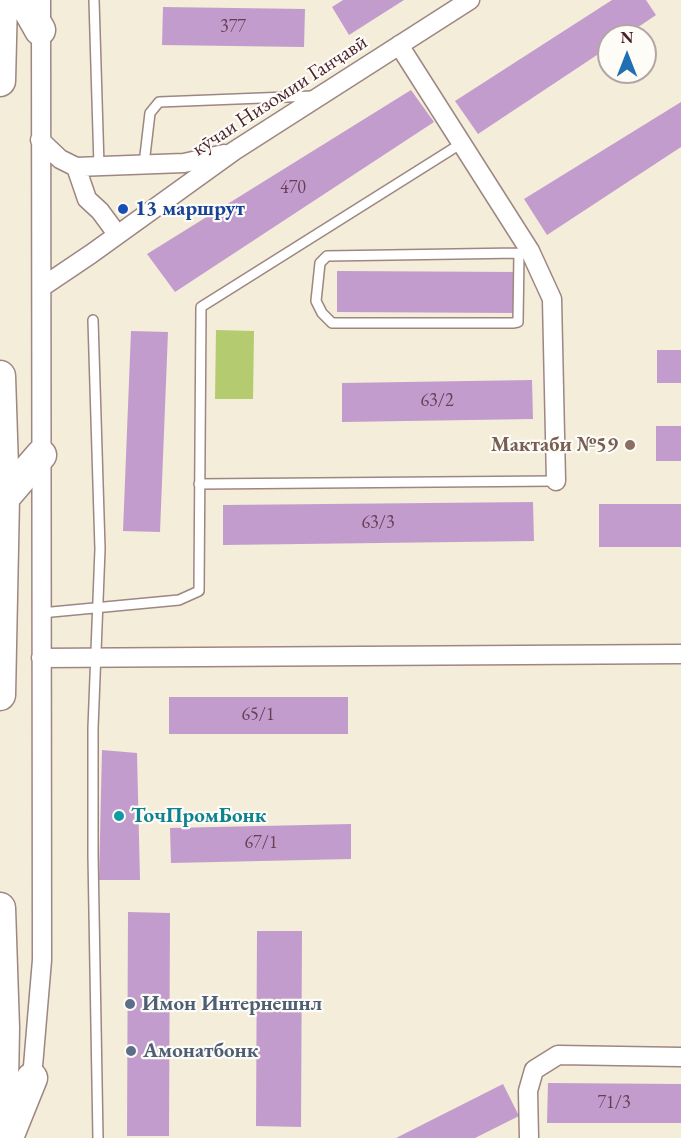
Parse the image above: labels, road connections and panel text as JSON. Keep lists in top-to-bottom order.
{
  "streets": {
    "street": ["кӯчаи Низомии Ганҷавӣ"]
  },
  "places": [
    "13 маршрут",
    "Мактаби №59",
    "ТочПромБонк",
    "Имон Интернешнл",
    "Амонатбонк"
  ],
  "house_numbers": [
    "377",
    "470",
    "63/2",
    "63/3",
    "65/1",
    "67/1",
    "71/3"
  ],
  "north": "top"
}
